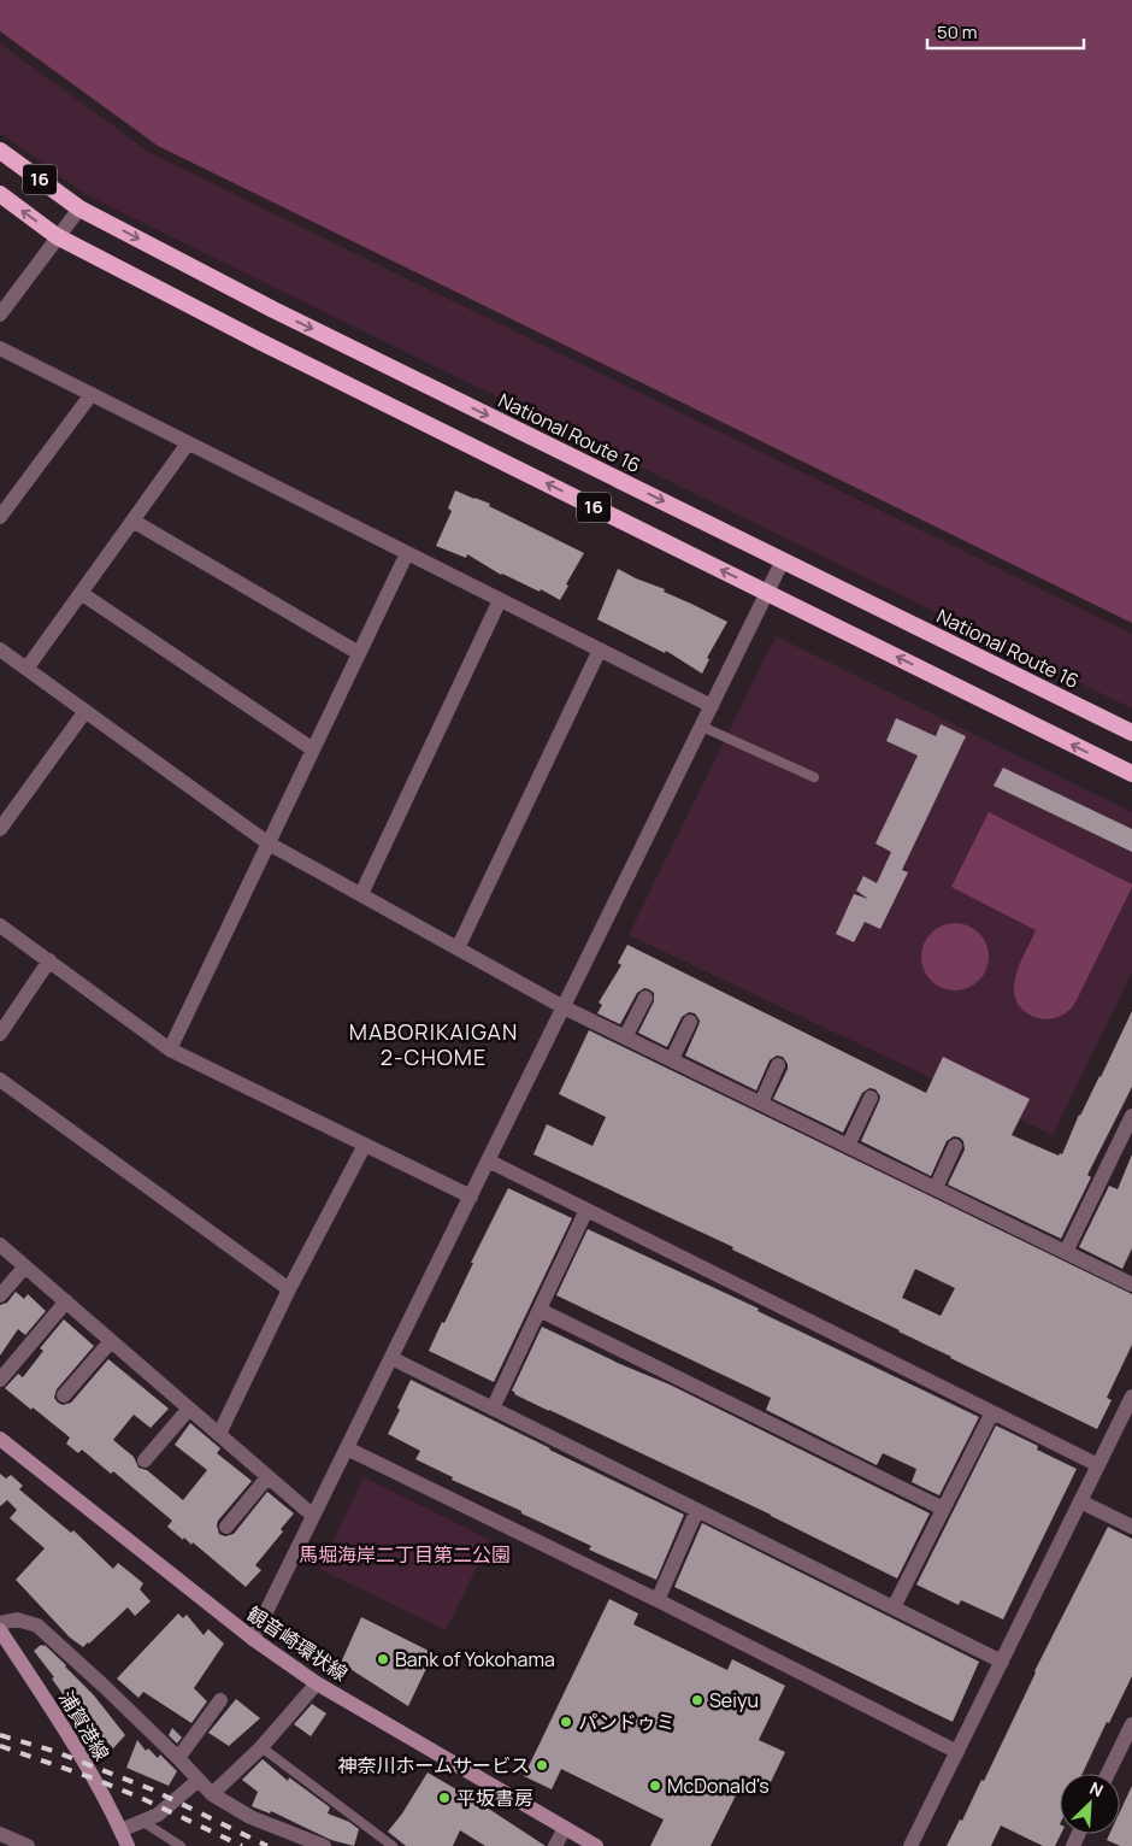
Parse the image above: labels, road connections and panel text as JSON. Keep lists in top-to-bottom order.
{
  "streets": {
    "highway": ["16", "National Route 16"],
    "main road": ["観音崎環状線", "浦賀港線"]
  },
  "districts": ["MABORIKAIGAN 2-CHOME"],
  "parks": ["馬堀海岸二丁目第二公園"],
  "places": [
    "Bank of Yokohama",
    "Seiyu",
    "パンドゥミ",
    "神奈川ホームサービス",
    "McDonald's",
    "平坂書房"
  ],
  "scale_bar": "50 m",
  "north": "top right"
}
